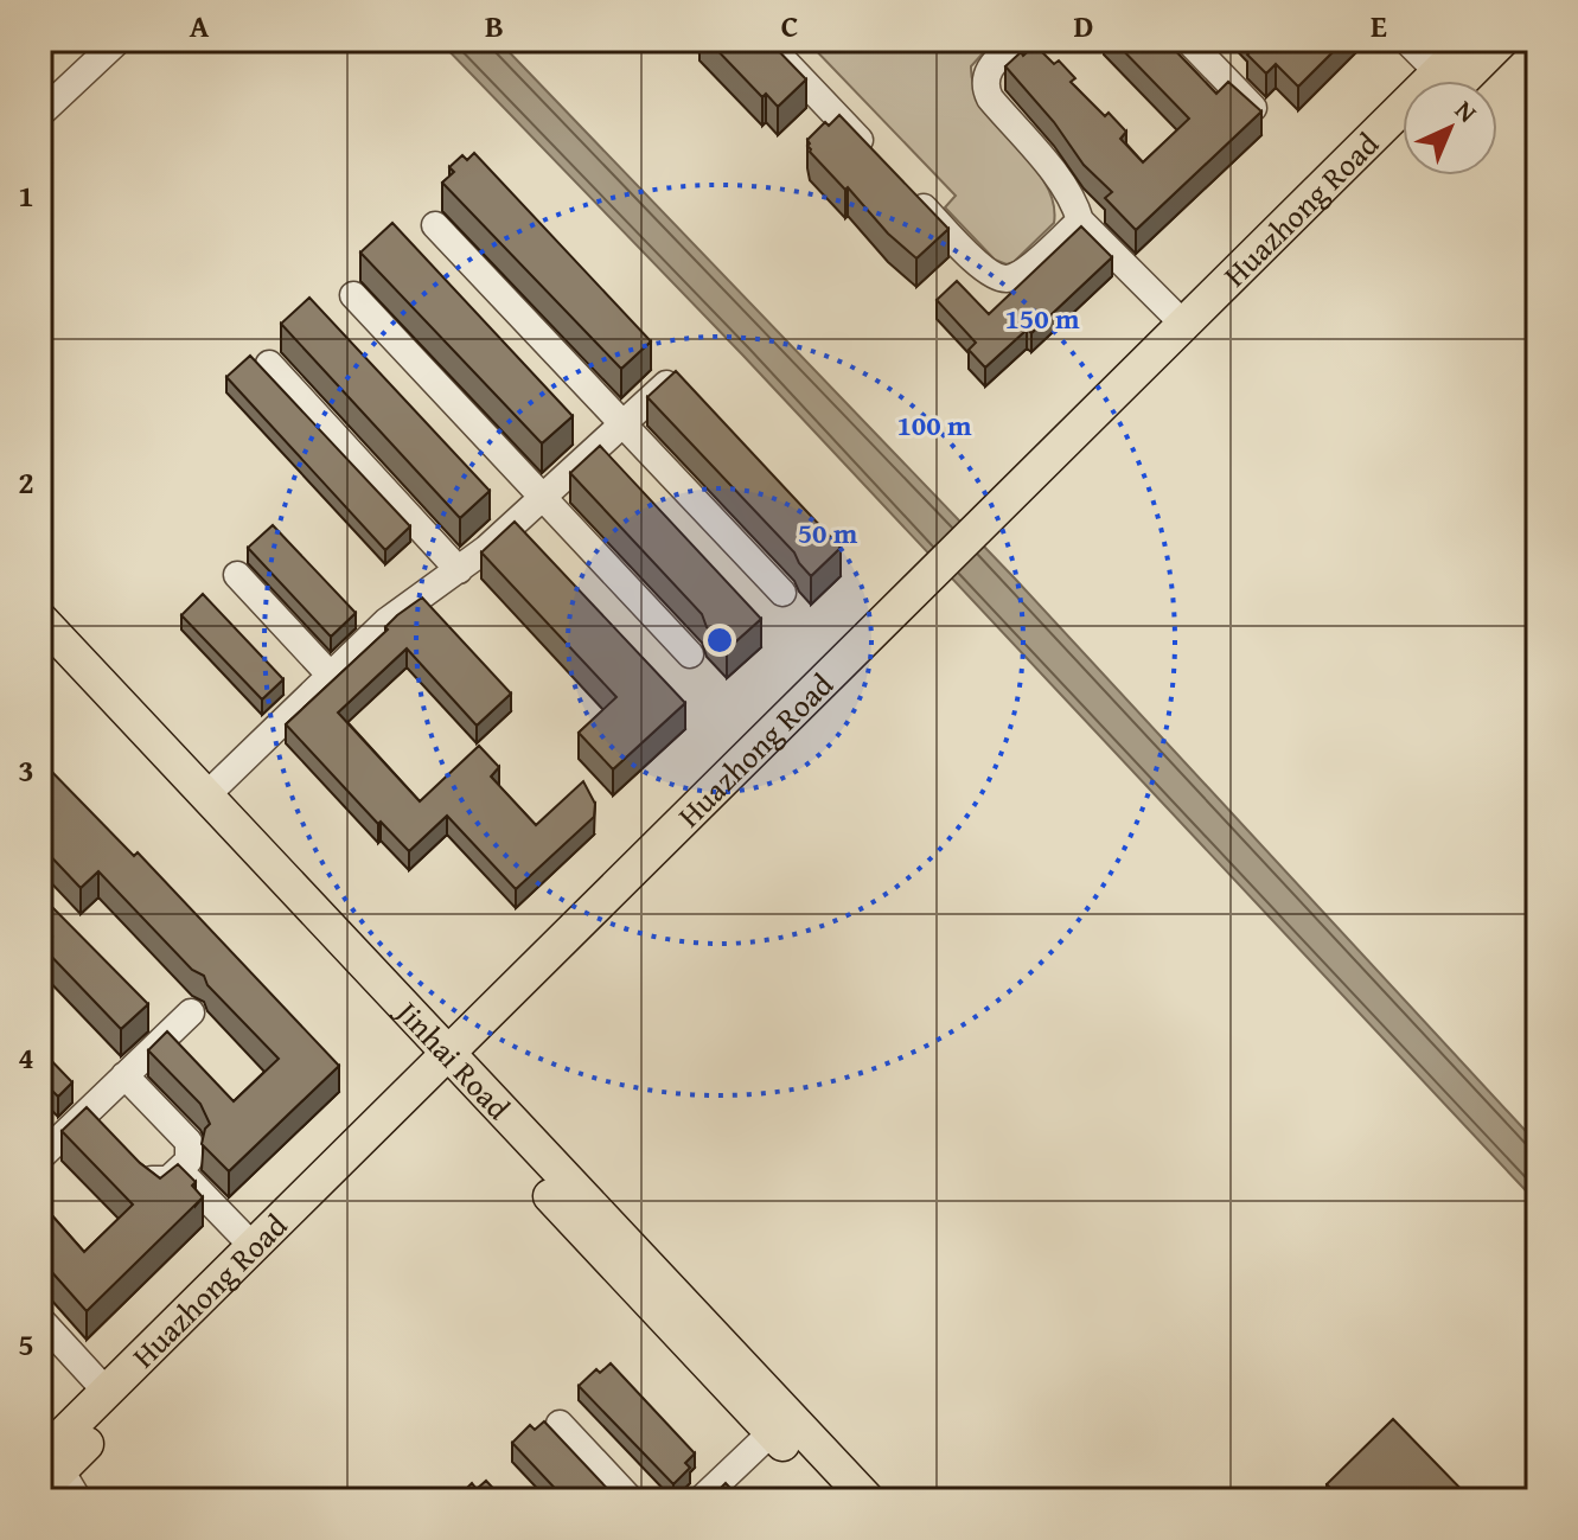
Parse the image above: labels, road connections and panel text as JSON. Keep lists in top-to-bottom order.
{
  "streets": {
    "main road": ["Huazhong Road", "Jinhai Road"]
  },
  "crossings": [
    ["Huazhong Road", "Jinhai Road"]
  ],
  "north": "top right",
  "grid": {
    "columns": [
      "A",
      "B",
      "C",
      "D",
      "E"
    ],
    "rows": [
      "1",
      "2",
      "3",
      "4",
      "5"
    ]
  },
  "rings": ["150 m", "100 m", "50 m"]
}
